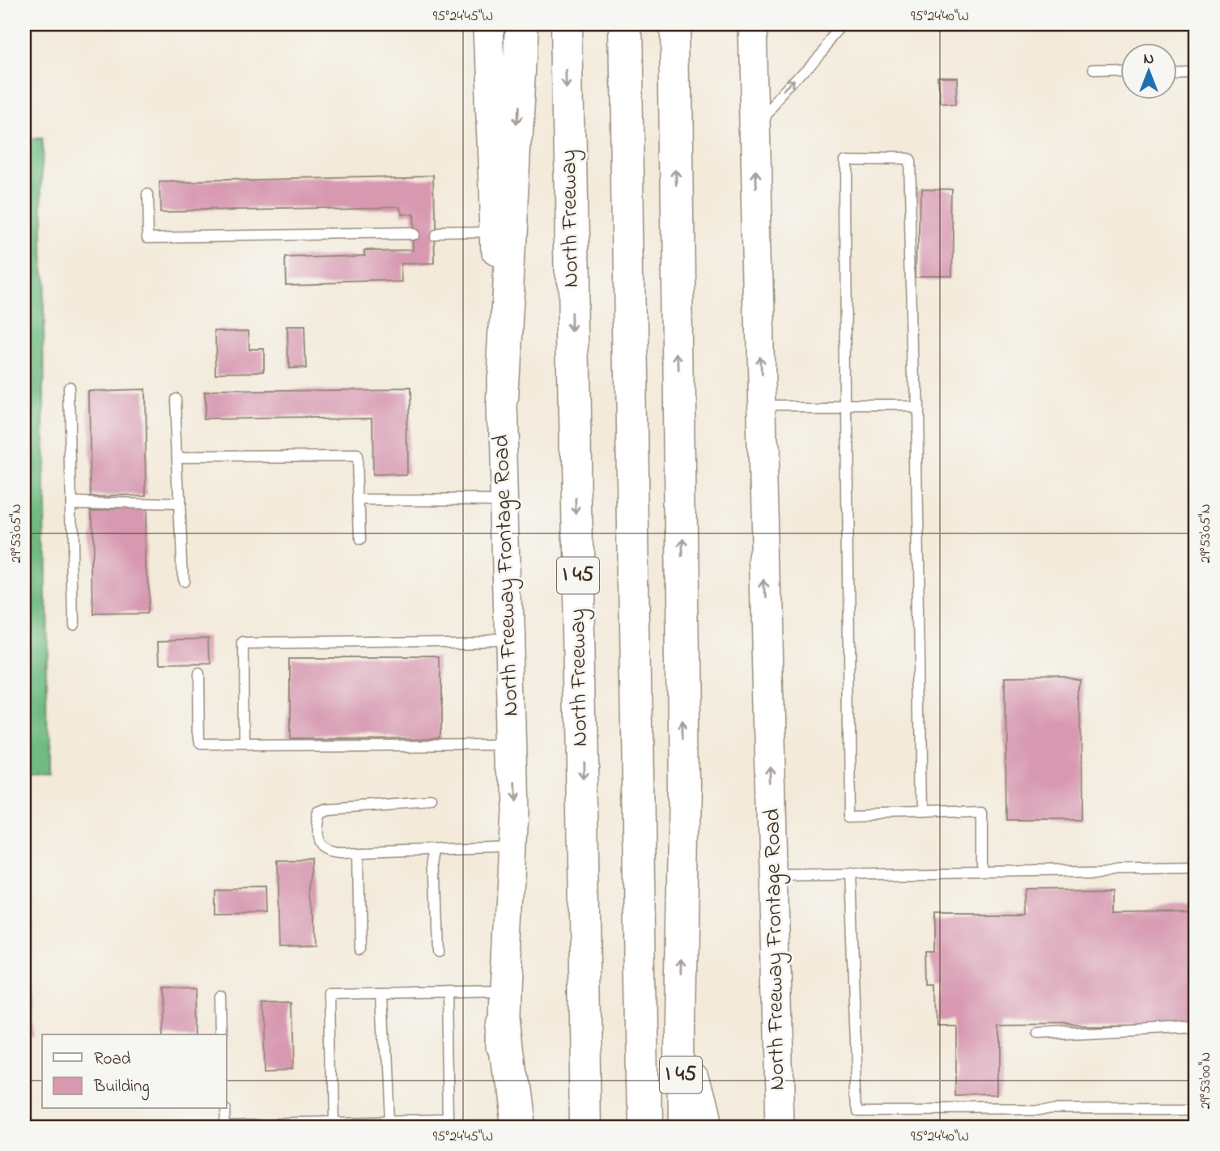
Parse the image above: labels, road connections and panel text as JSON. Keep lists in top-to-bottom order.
{
  "streets": {
    "highway": ["North Freeway", "I 45"],
    "main road": ["North Freeway Frontage Road"]
  },
  "legend": ["Road", "Building"],
  "north": "top",
  "coordinates": [
    "95°24'45\"W",
    "95°24'40\"W",
    "29°53'05\"N",
    "29°53'00\"N"
  ]
}
